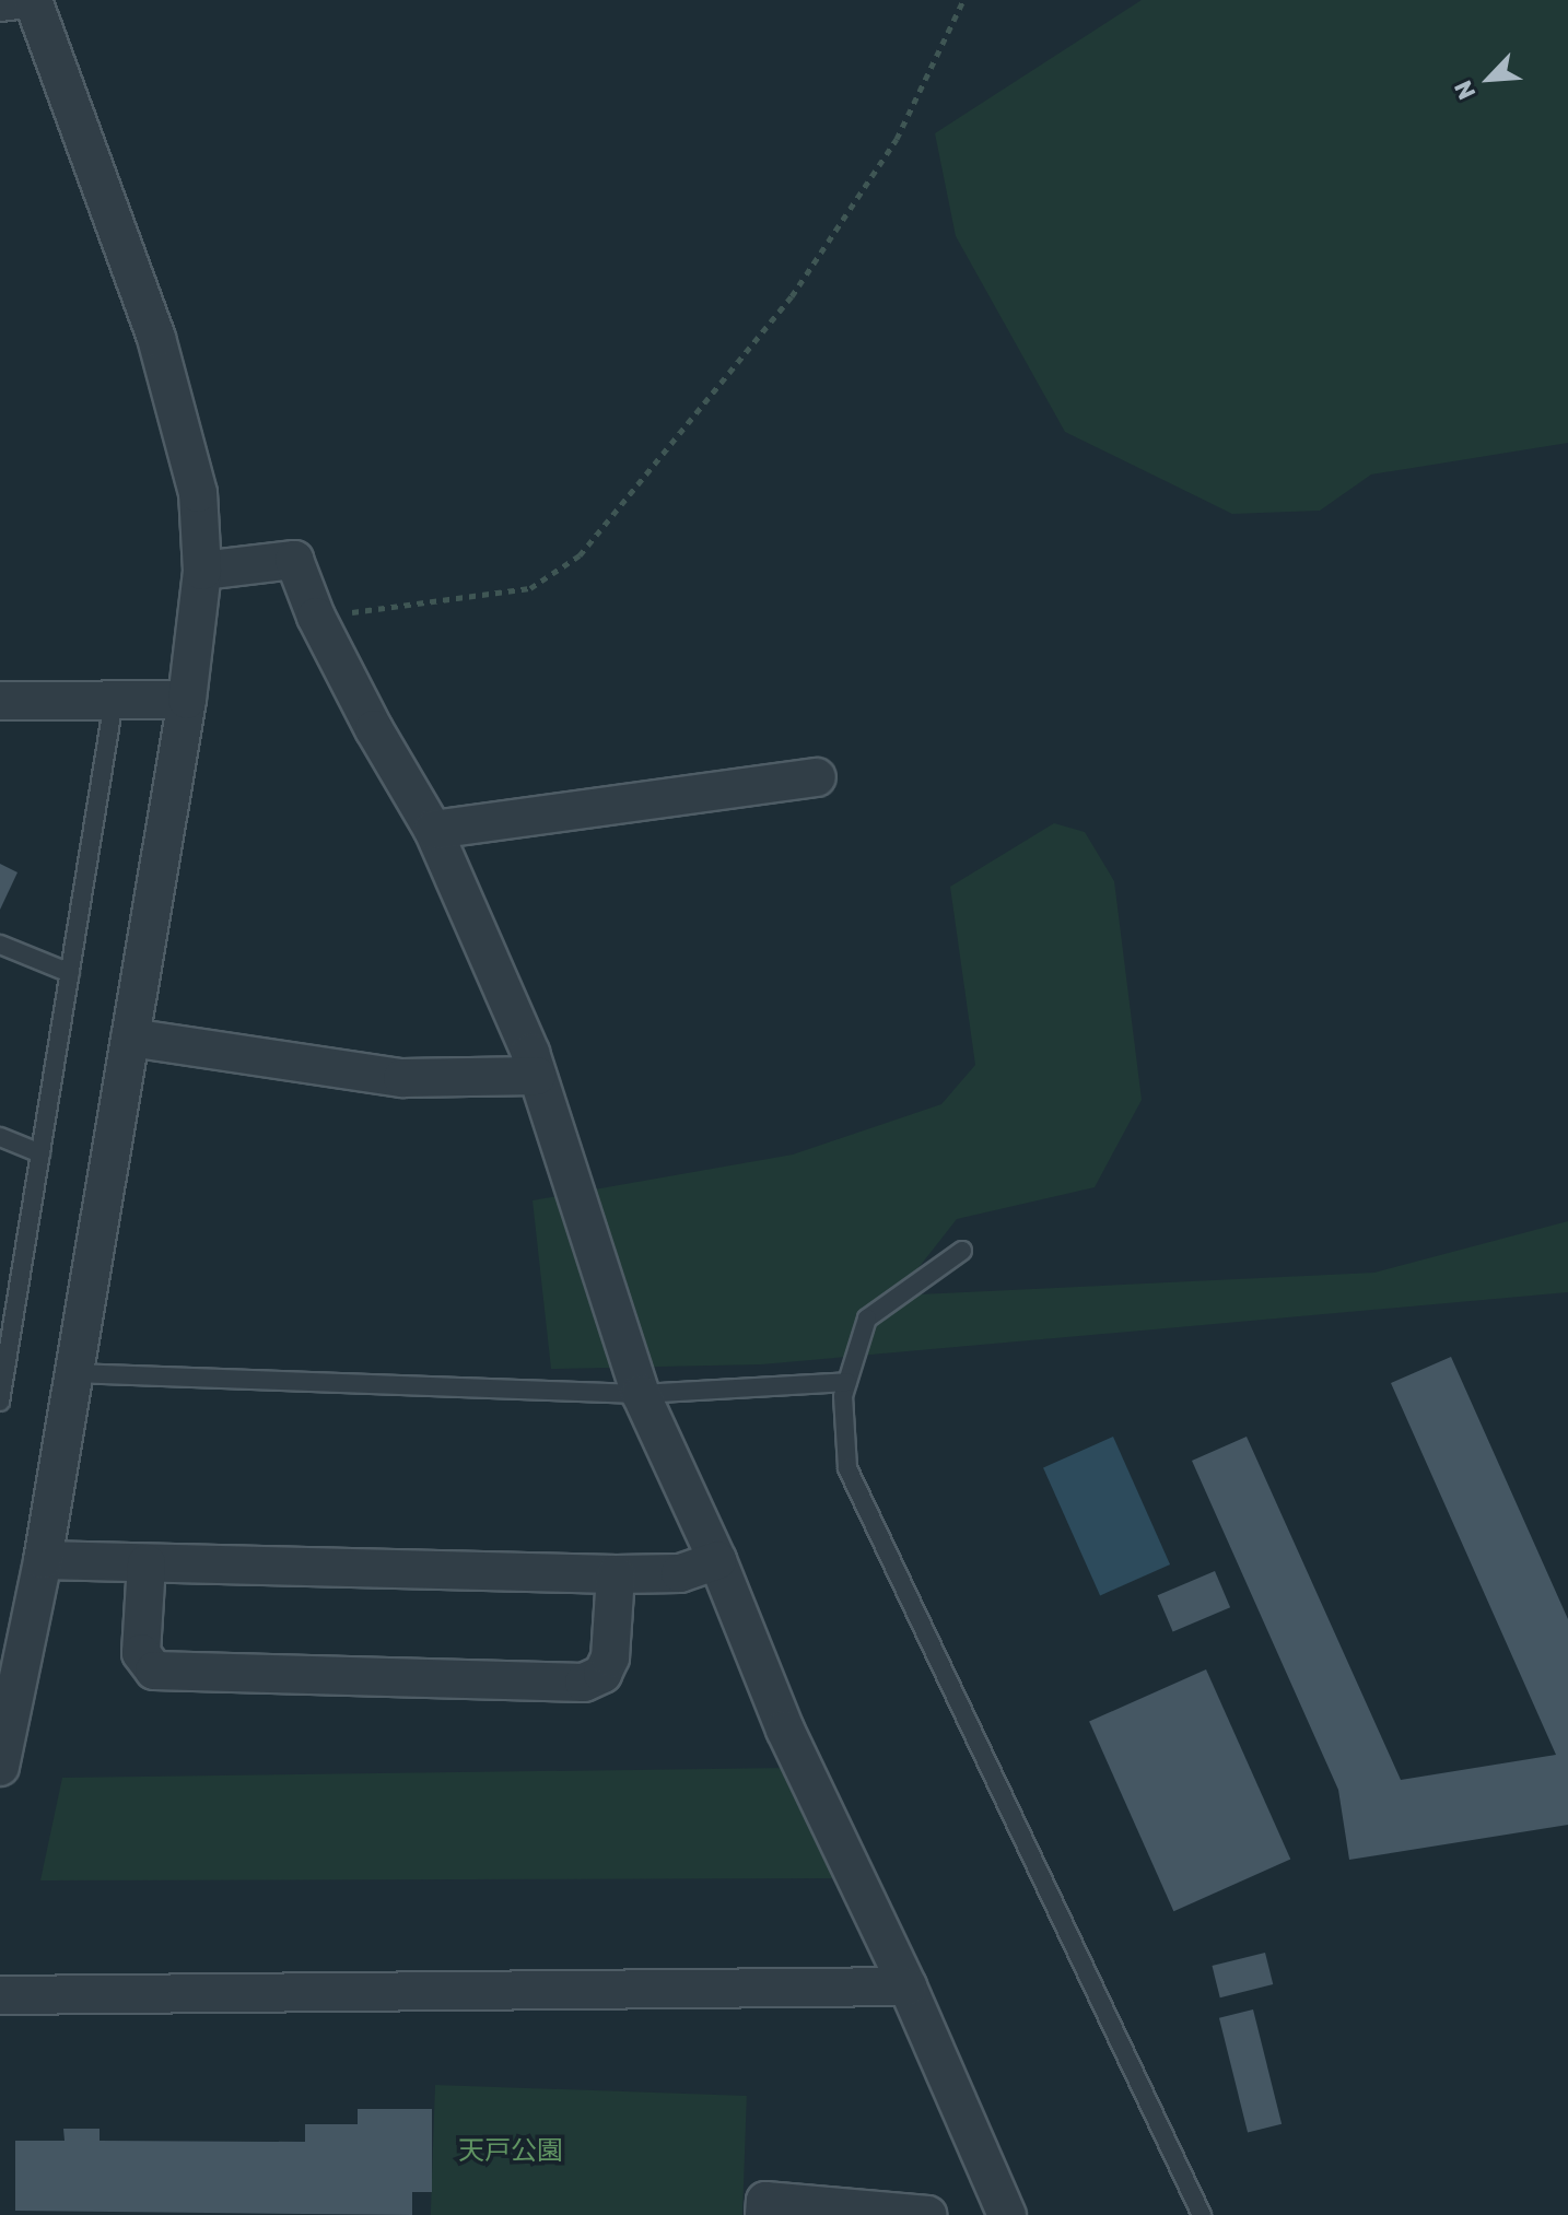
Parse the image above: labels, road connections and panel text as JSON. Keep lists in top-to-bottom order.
{
  "parks": ["天戸公園"],
  "north": "bottom left"
}
